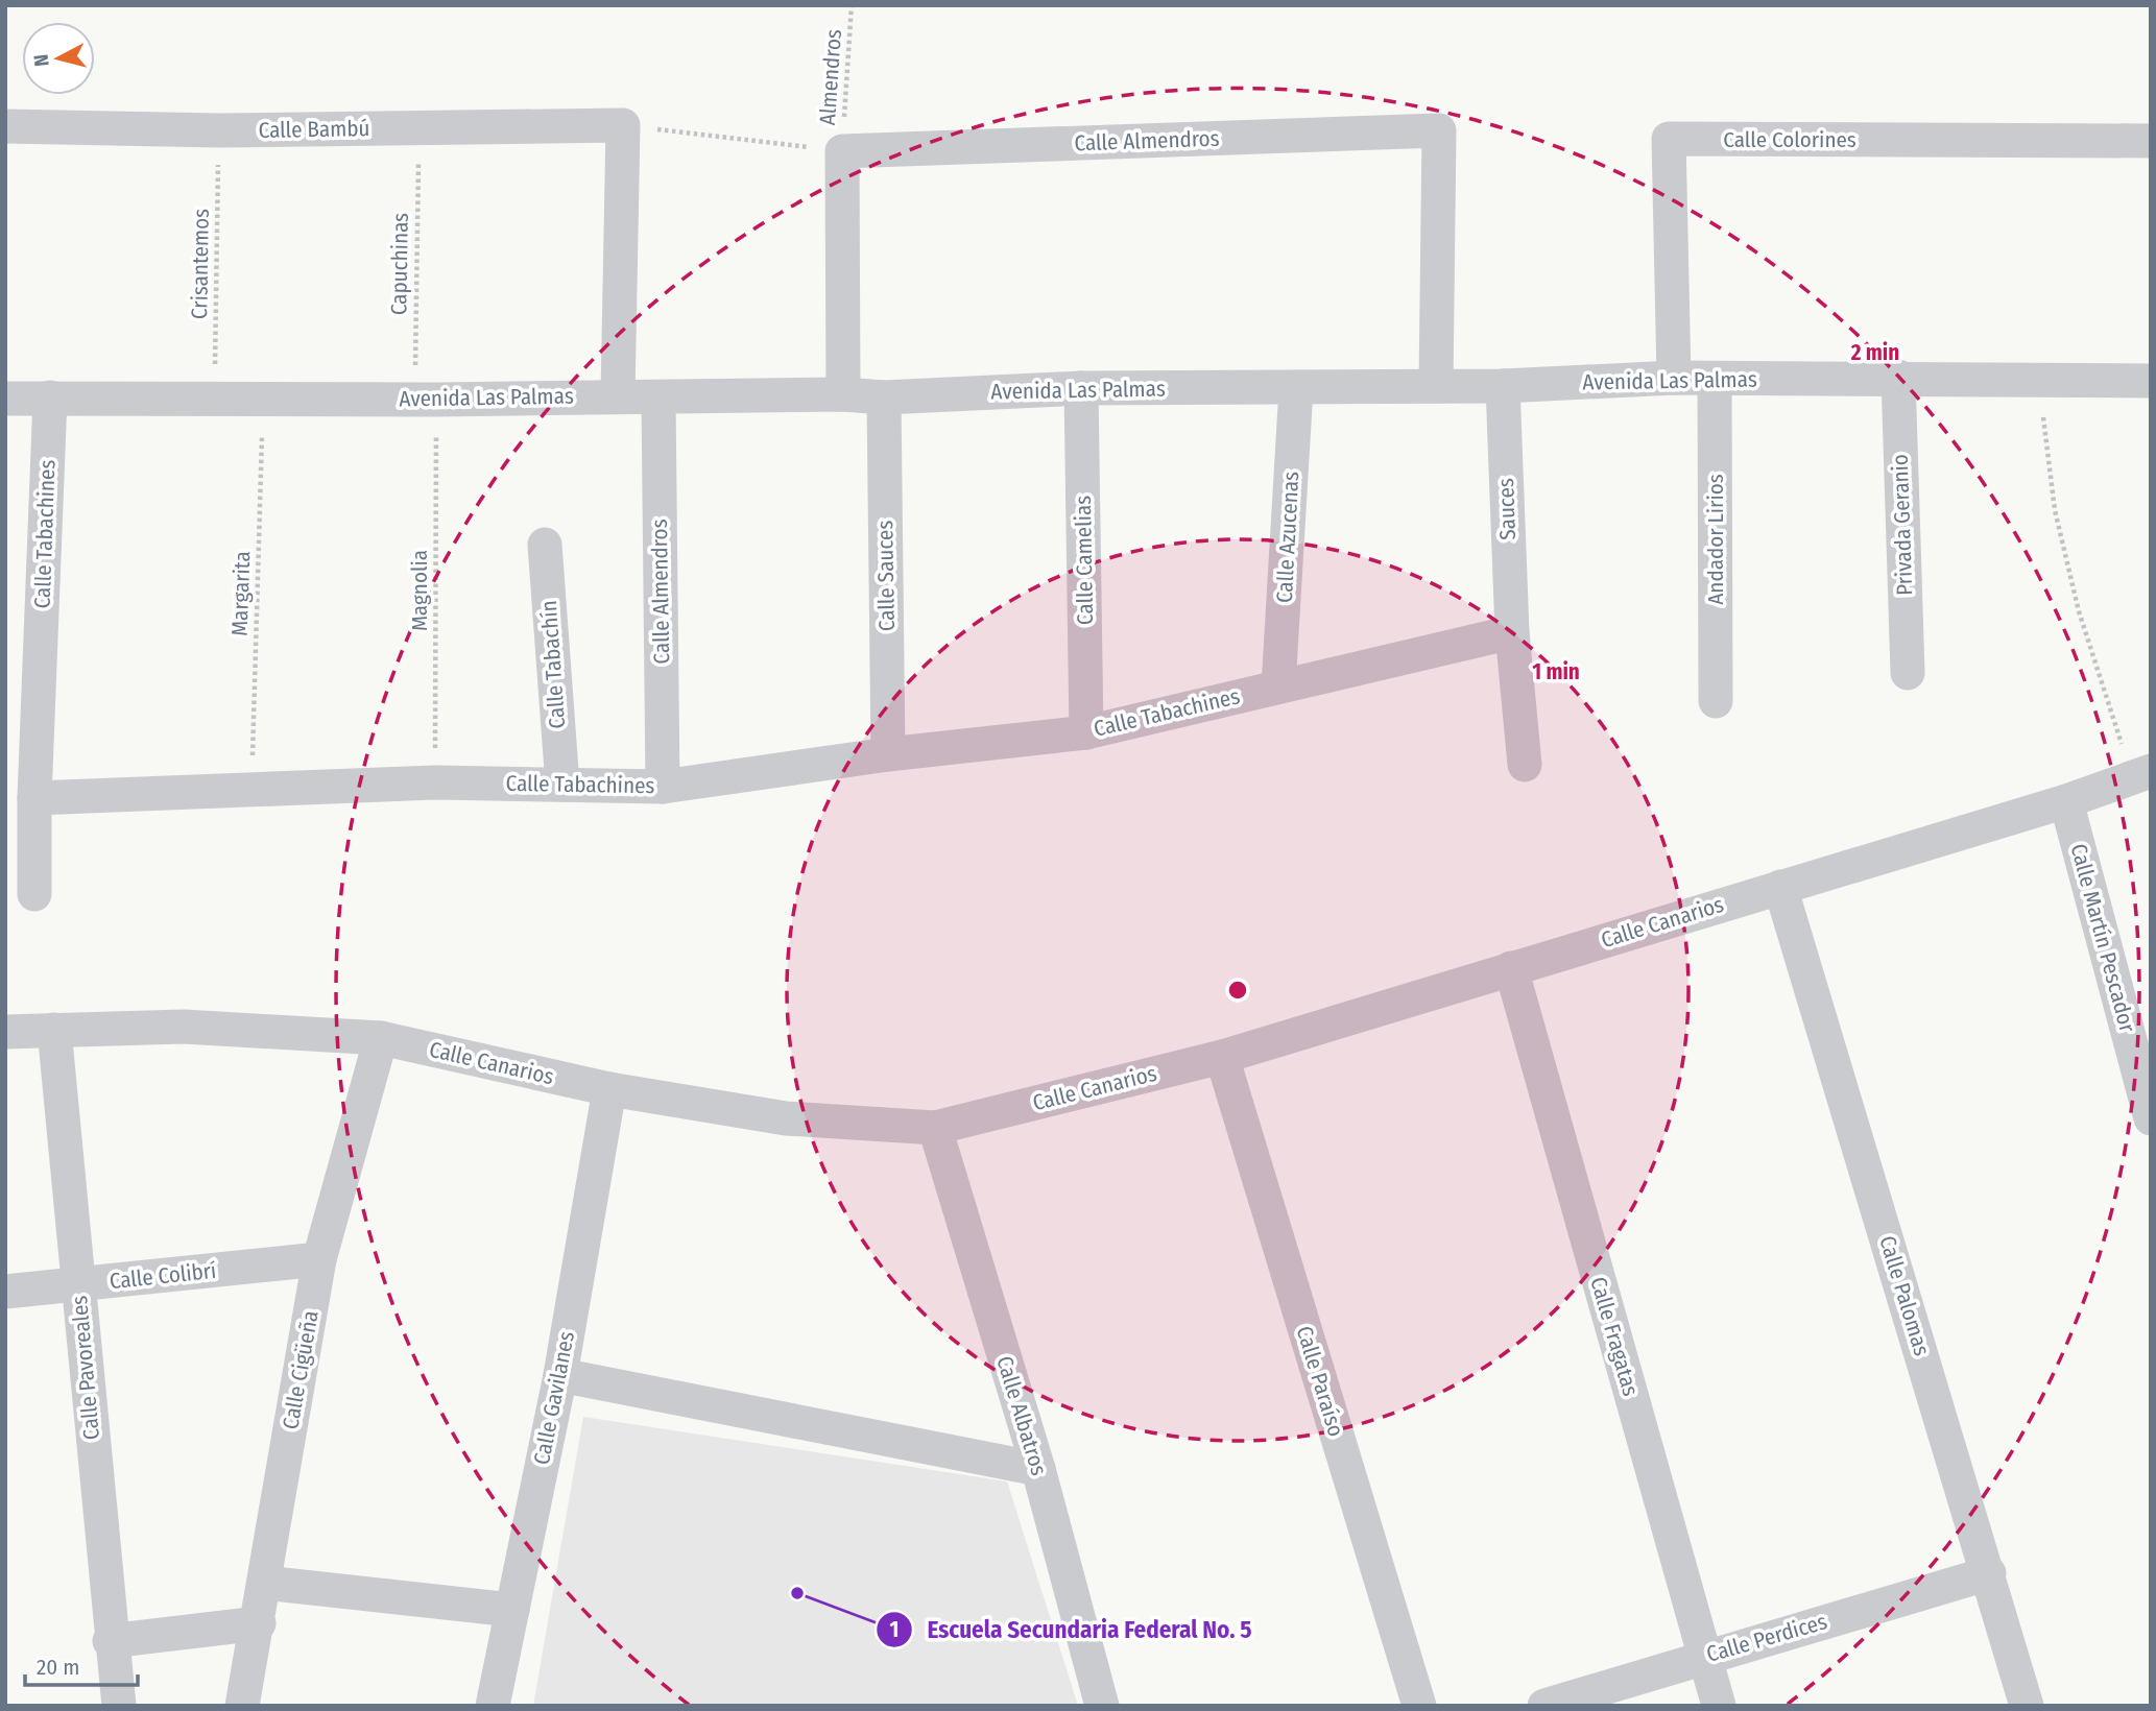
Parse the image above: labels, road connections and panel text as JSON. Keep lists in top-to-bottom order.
{
  "streets": {
    "street": [
      "Calle Bambú",
      "Calle Colorines",
      "Calle Almendros",
      "Avenida Las Palmas",
      "Sauces",
      "Privada Geranio",
      "Calle Tabachines",
      "Calle Azucenas",
      "Andador Lirios",
      "Calle Camelias",
      "Calle Sauces",
      "Calle Tabachín",
      "Calle Canarios",
      "Calle Martín Pescador",
      "Calle Colibrí",
      "Calle Palomas",
      "Calle Fragatas",
      "Calle Pavoreales",
      "Calle Cigüeña",
      "Calle Paraíso",
      "Calle Gavilanes",
      "Calle Albatros",
      "Calle Perdices"
    ],
    "path": [
      "Almendros",
      "Crisantemos",
      "Capuchinas",
      "Magnolia",
      "Margarita"
    ]
  },
  "crossings": [
    ["Almendros", "Calle Almendros"],
    ["Calle Bambú", "Crisantemos"],
    ["Calle Bambú", "Capuchinas"],
    ["Calle Colorines", "Avenida Las Palmas"],
    ["Calle Almendros", "Avenida Las Palmas"],
    ["Calle Almendros", "Calle Tabachines"],
    ["Crisantemos", "Avenida Las Palmas"],
    ["Capuchinas", "Avenida Las Palmas"],
    ["Capuchinas", "Magnolia"],
    ["Avenida Las Palmas", "Sauces"],
    ["Avenida Las Palmas", "Privada Geranio"],
    ["Avenida Las Palmas", "Calle Tabachines"],
    ["Avenida Las Palmas", "Calle Azucenas"],
    ["Avenida Las Palmas", "Andador Lirios"],
    ["Avenida Las Palmas", "Calle Camelias"],
    ["Avenida Las Palmas", "Calle Sauces"],
    ["Avenida Las Palmas", "Magnolia"],
    ["Avenida Las Palmas", "Margarita"],
    ["Sauces", "Calle Tabachines"],
    ["Calle Tabachines", "Calle Azucenas"],
    ["Calle Tabachines", "Calle Camelias"],
    ["Calle Tabachines", "Calle Sauces"],
    ["Calle Tabachines", "Magnolia"],
    ["Calle Tabachines", "Margarita"],
    ["Calle Tabachines", "Calle Tabachín"],
    ["Calle Canarios", "Calle Martín Pescador"],
    ["Calle Canarios", "Calle Palomas"],
    ["Calle Canarios", "Calle Fragatas"],
    ["Calle Canarios", "Calle Pavoreales"],
    ["Calle Canarios", "Calle Cigüeña"],
    ["Calle Canarios", "Calle Paraíso"],
    ["Calle Canarios", "Calle Gavilanes"],
    ["Calle Canarios", "Calle Albatros"],
    ["Calle Colibrí", "Calle Pavoreales"],
    ["Calle Colibrí", "Calle Cigüeña"],
    ["Calle Palomas", "Calle Perdices"],
    ["Calle Fragatas", "Calle Perdices"]
  ],
  "places": ["Escuela Secundaria Federal No. 5"],
  "scale_bar": "20 m",
  "north": "left",
  "rings": ["2 min", "1 min"]
}
